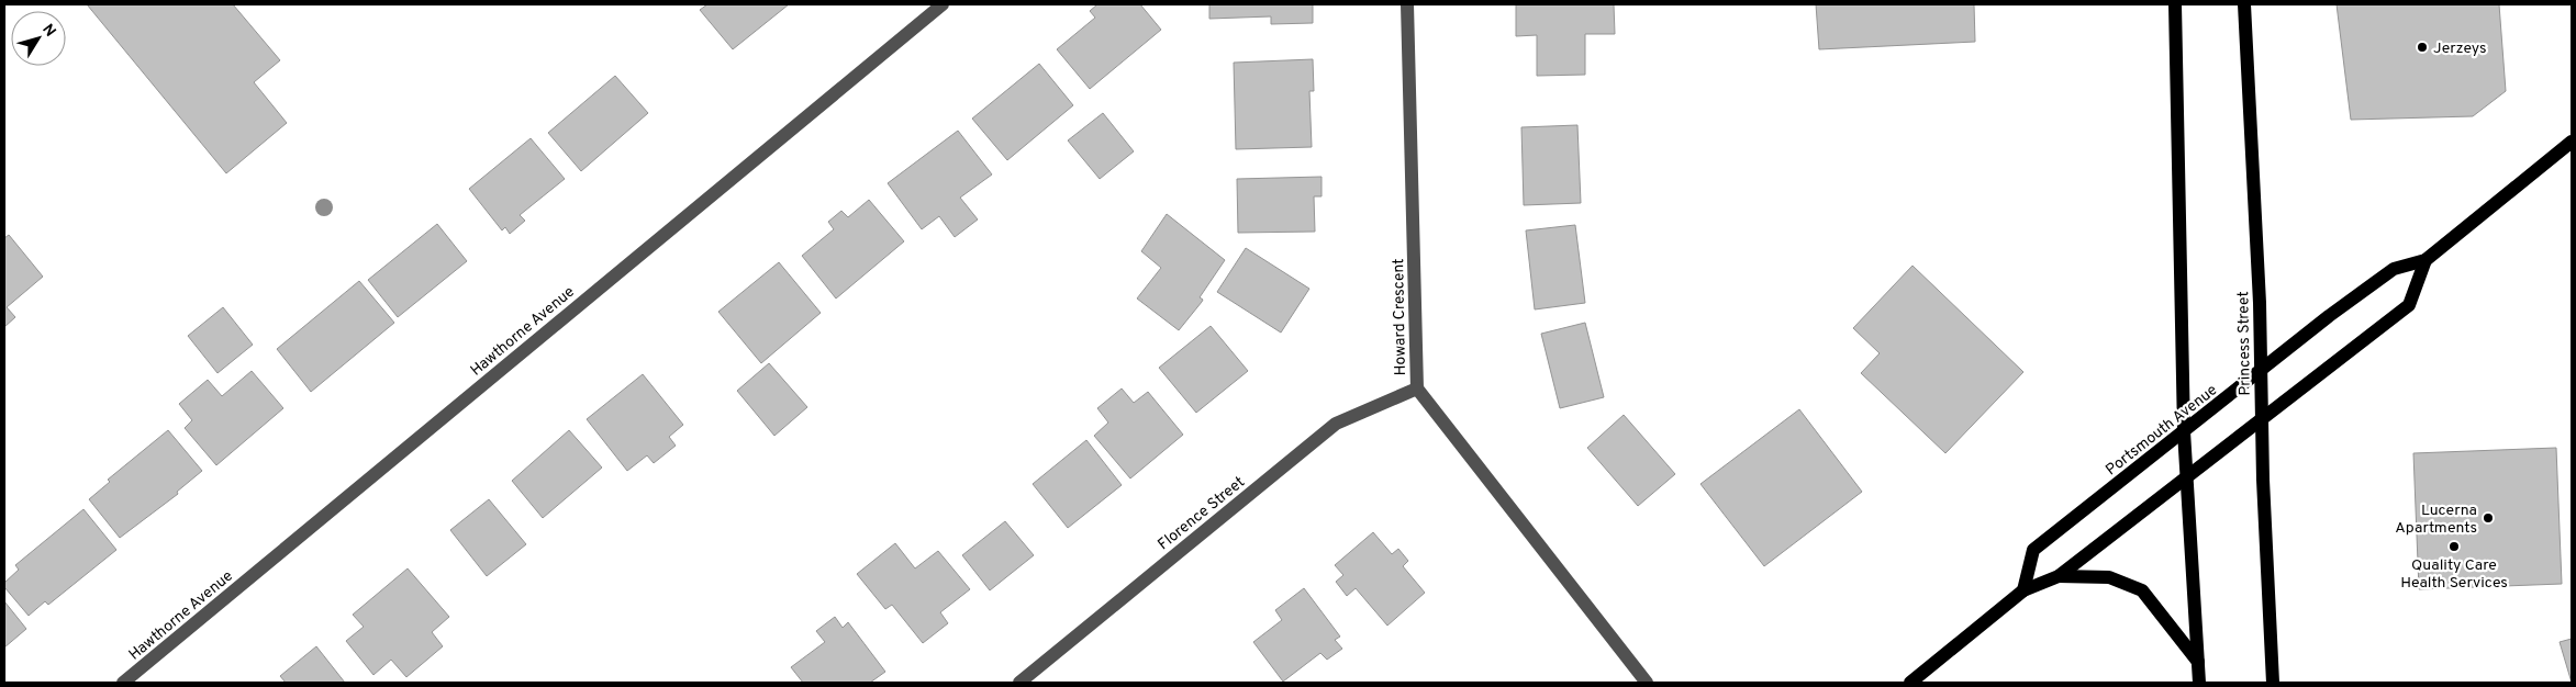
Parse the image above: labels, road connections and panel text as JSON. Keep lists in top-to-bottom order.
{
  "streets": {
    "main road": ["Princess Street", "Portsmouth Avenue"],
    "street": ["Howard Crescent", "Hawthorne Avenue", "Florence Street"]
  },
  "crossings": [
    ["Howard Crescent", "Florence Street"],
    ["Princess Street", "Portsmouth Avenue"]
  ],
  "places": ["Jerzeys", "Lucerna Apartments", "Quality Care Health Services"],
  "north": "top right"
}
